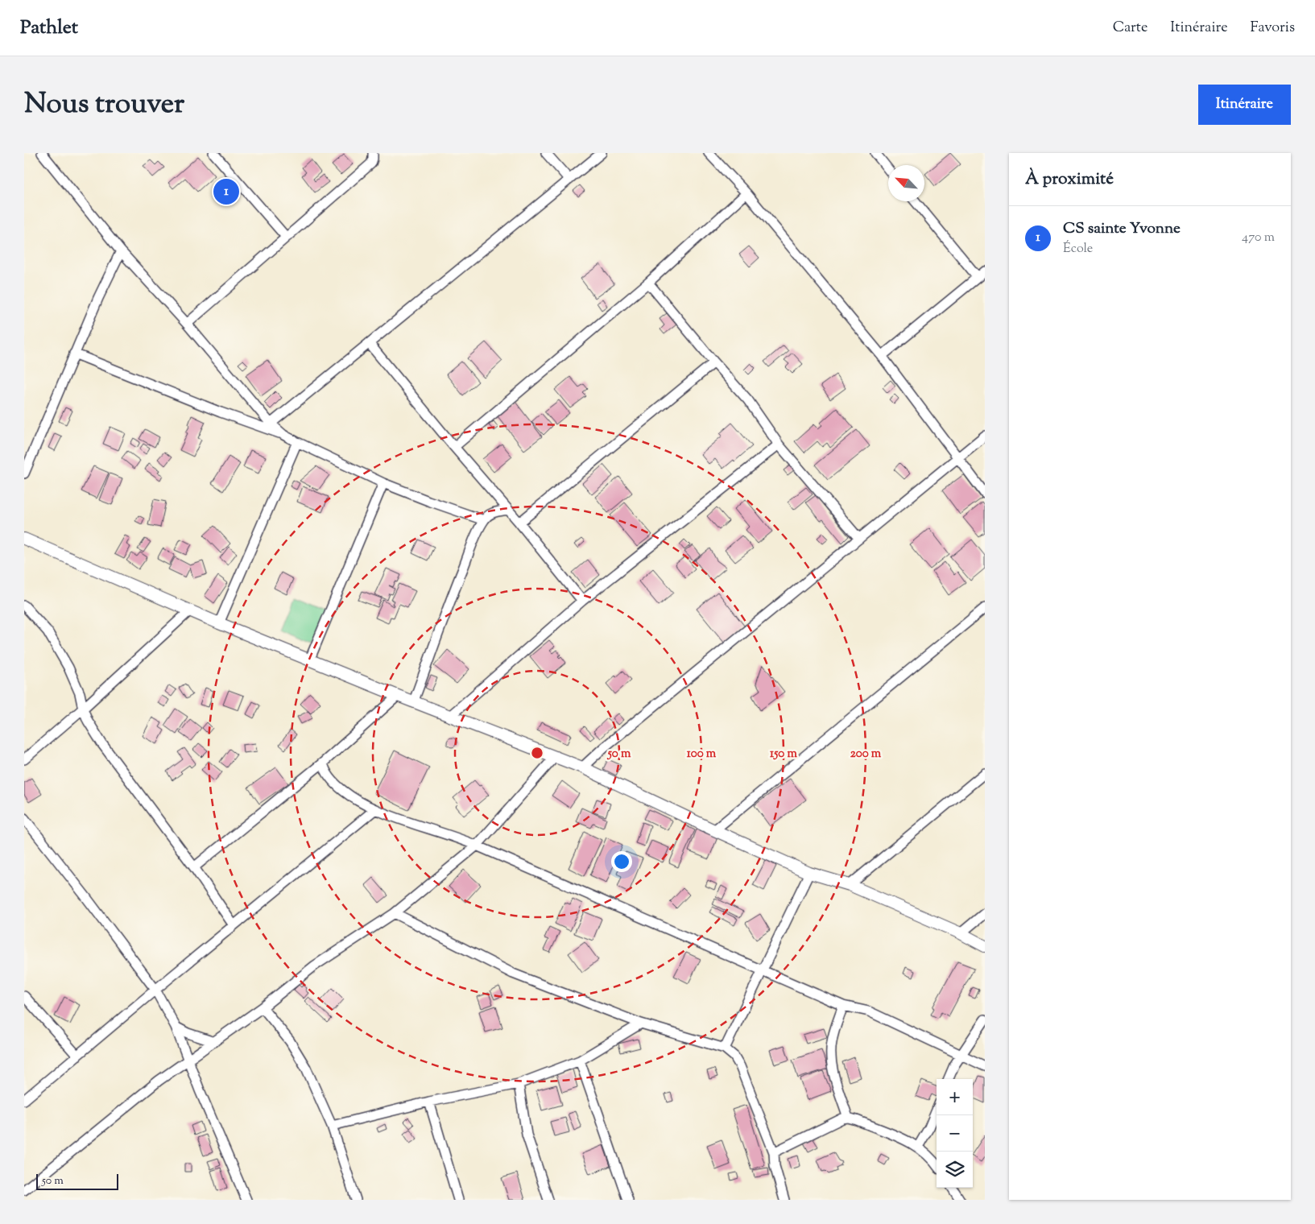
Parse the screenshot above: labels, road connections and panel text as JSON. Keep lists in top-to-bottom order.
{
  "scale_bar": "50 m",
  "north": "top left",
  "page": {
    "header": "Pathlet",
    "nav": ["Carte", "Itinéraire", "Favoris"],
    "title": "Nous trouver",
    "buttons": "Itinéraire",
    "heading": "À proximité",
    "pins": "1",
    "list": [
      {
        "mark": "1",
        "name": "CS sainte Yvonne",
        "note": "École",
        "value": "470 m"
      }
    ],
    "map_buttons": ["+", "−"],
    "scale": "50 m"
  },
  "rings": [
    "50 m",
    "100 m",
    "150 m",
    "200 m"
  ]
}
